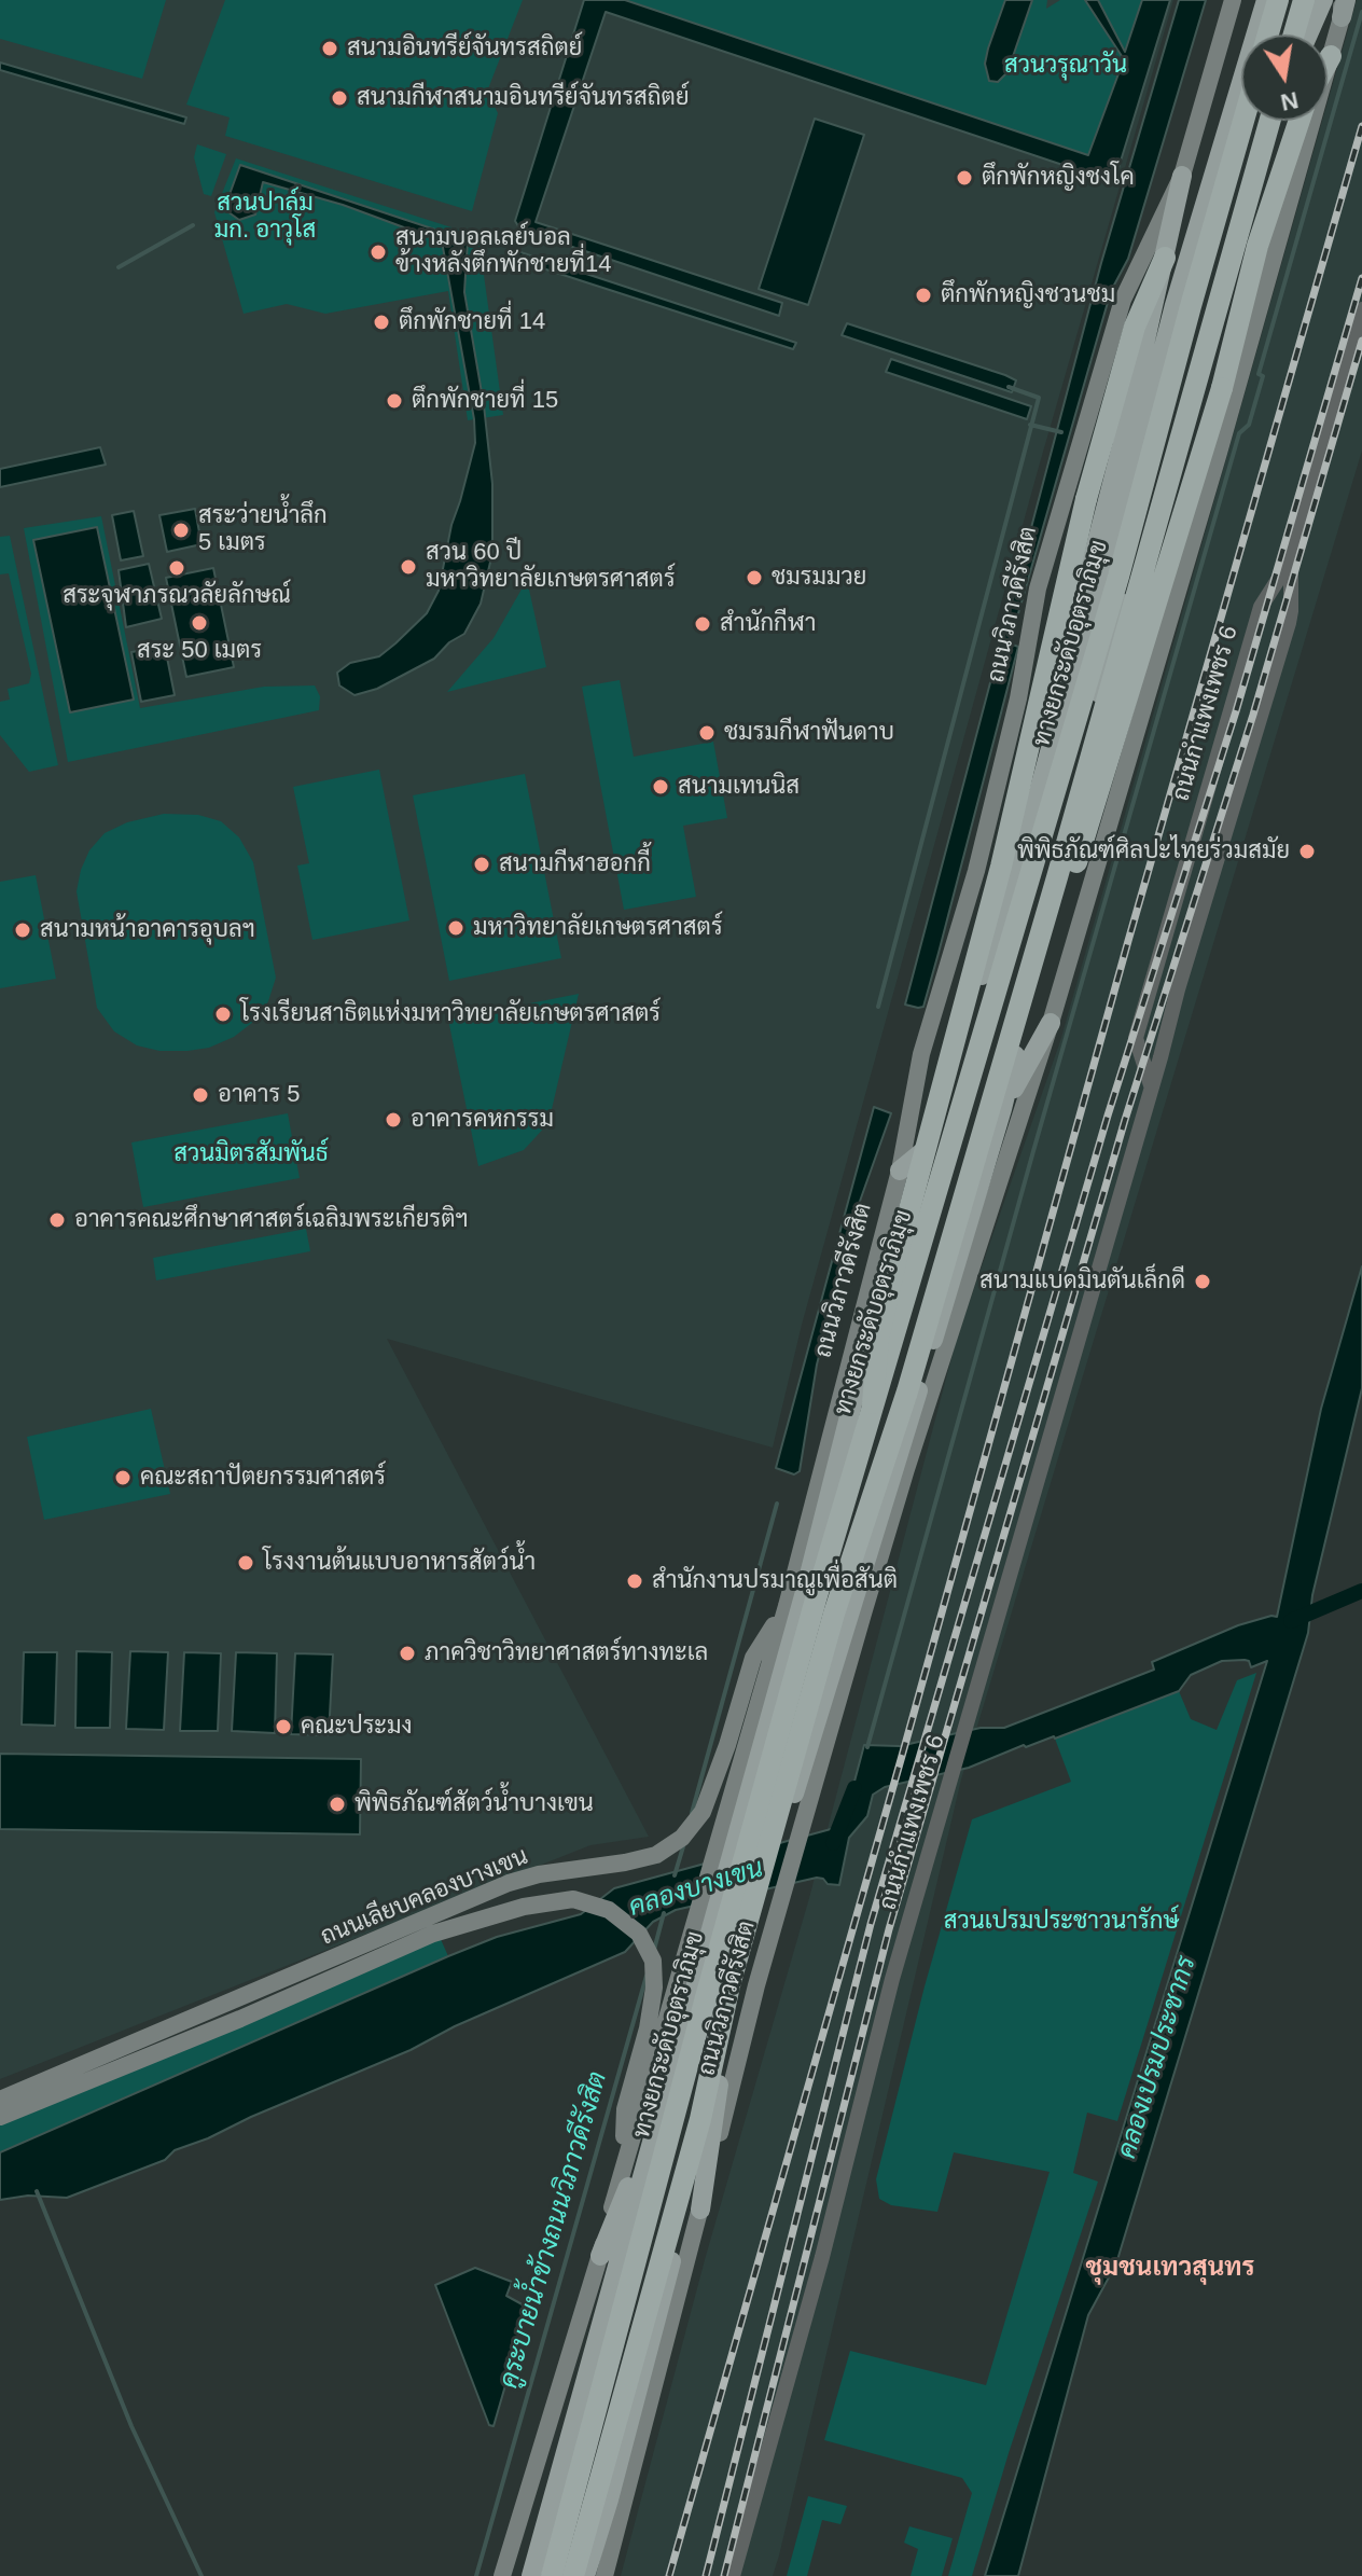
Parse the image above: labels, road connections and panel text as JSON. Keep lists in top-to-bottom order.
{
  "streets": {
    "highway": ["ถนนวิภาวดีรังสิต", "ทางยกระดับอุตราภิมุข"],
    "main road": ["ถนนเลียบคลองบางเขน"],
    "street": ["ถนนกำแพงเพชร 6"]
  },
  "crossings": [
    ["ถนนวิภาวดีรังสิต", "ถนนเลียบคลองบางเขน"]
  ],
  "districts": ["ชุมชนเทวสุนทร"],
  "water": ["คลองบางเขน", "คลองเปรมประชากร", "คูระบายน้ำข้างถนนวิภาวดีรังสิต"],
  "parks": [
    "สวนวรุณาวัน",
    "สวนปาล์ม มก. อาวุโส",
    "สวนมิตรสัมพันธ์",
    "สวนเปรมประชาวนารักษ์"
  ],
  "places": [
    "สนามอินทรีย์จันทรสถิตย์",
    "สนามกีฬาสนามอินทรีย์จันทรสถิตย์",
    "ตึกพักหญิงชงโค",
    "สนามบอลเลย์บอล ข้างหลังตึกพักชายที่14",
    "ตึกพักหญิงชวนชม",
    "ตึกพักชายที่ 14",
    "ตึกพักชายที่ 15",
    "สระว่ายน้ำลึก 5 เมตร",
    "สวน 60 ปี มหาวิทยาลัยเกษตรศาสตร์",
    "สระจุฬาภรณวลัยลักษณ์",
    "ชมรมมวย",
    "สระ 50 เมตร",
    "สำนักกีฬา",
    "ชมรมกีฬาฟันดาบ",
    "สนามเทนนิส",
    "พิพิธภัณฑ์ศิลปะไทยร่วมสมัย",
    "สนามกีฬาฮอกกี้",
    "มหาวิทยาลัยเกษตรศาสตร์",
    "สนามหน้าอาคารอุบลฯ",
    "โรงเรียนสาธิตแห่งมหาวิทยาลัยเกษตรศาสตร์",
    "อาคาร 5",
    "อาคารคหกรรม",
    "อาคารคณะศึกษาศาสตร์เฉลิมพระเกียรติฯ",
    "สนามแบดมินตันเล็กดี",
    "คณะสถาปัตยกรรมศาสตร์",
    "โรงงานต้นแบบอาหารสัตว์น้ำ",
    "สำนักงานปรมาณูเพื่อสันติ",
    "ภาควิชาวิทยาศาสตร์ทางทะเล",
    "คณะประมง",
    "พิพิธภัณฑ์สัตว์น้ำบางเขน"
  ],
  "north": "bottom"
}
